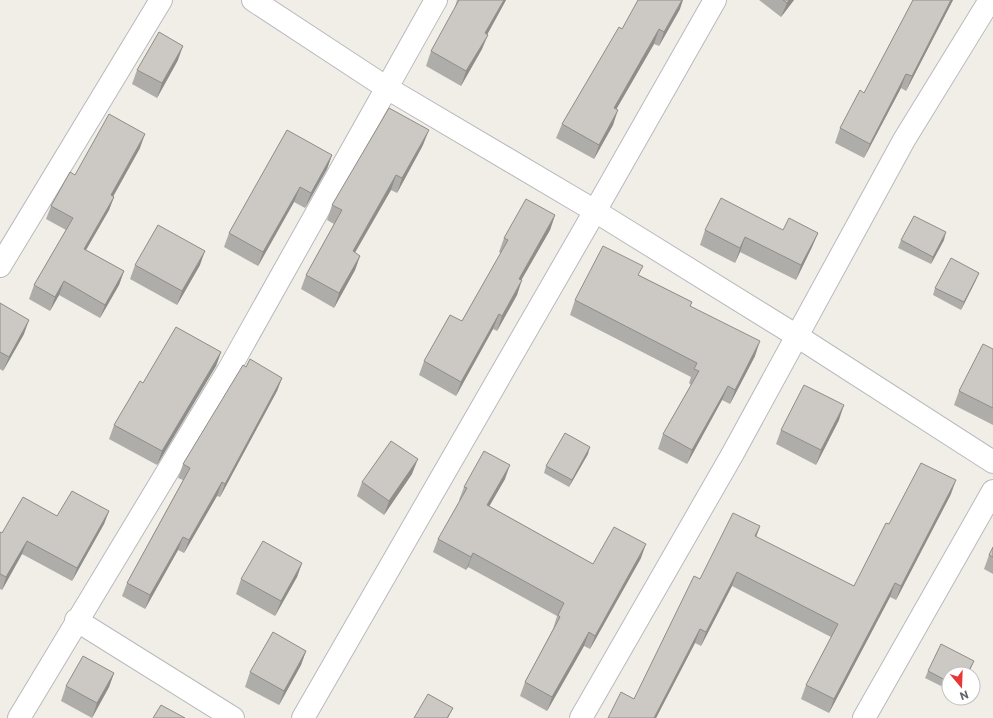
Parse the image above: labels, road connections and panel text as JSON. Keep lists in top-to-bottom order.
{
  "north": "bottom"
}
